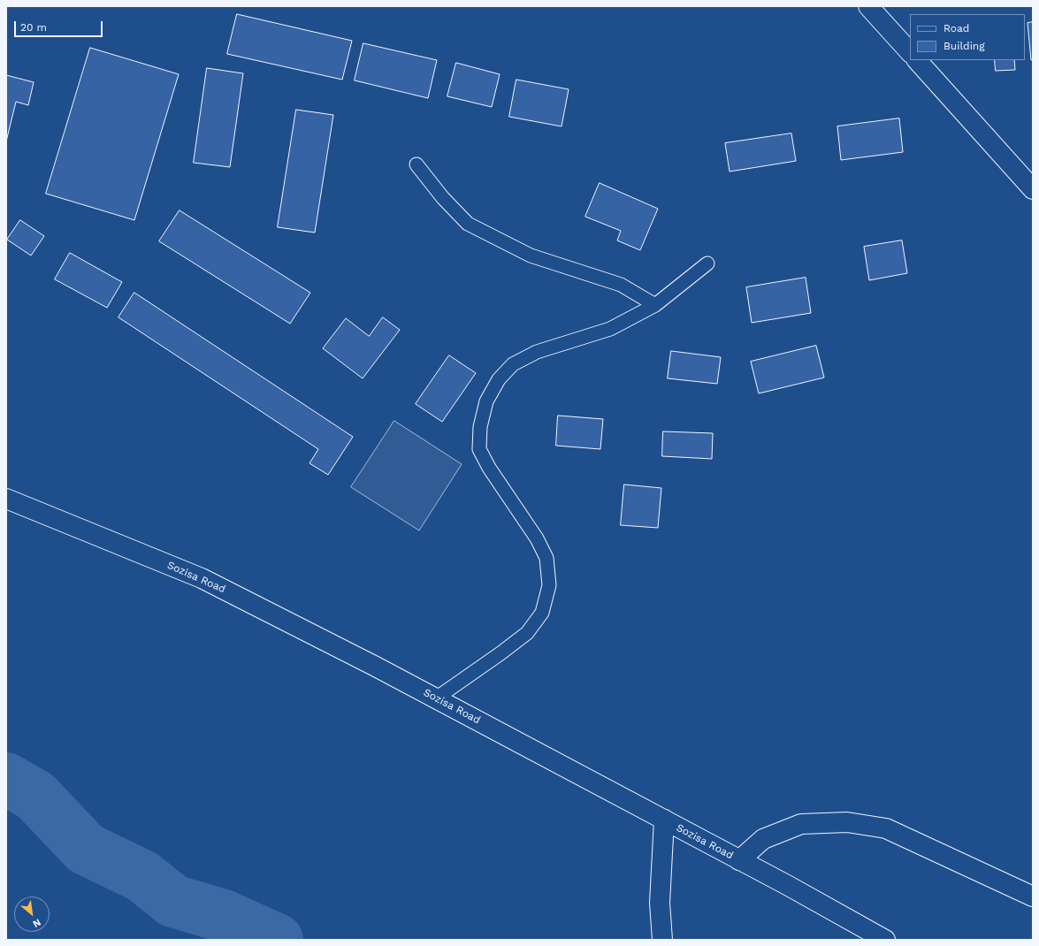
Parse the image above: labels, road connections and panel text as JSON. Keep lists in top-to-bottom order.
{
  "streets": {
    "main road": ["Sozisa Road"]
  },
  "legend": ["Road", "Building"],
  "scale_bar": "20 m",
  "north": "bottom right"
}
